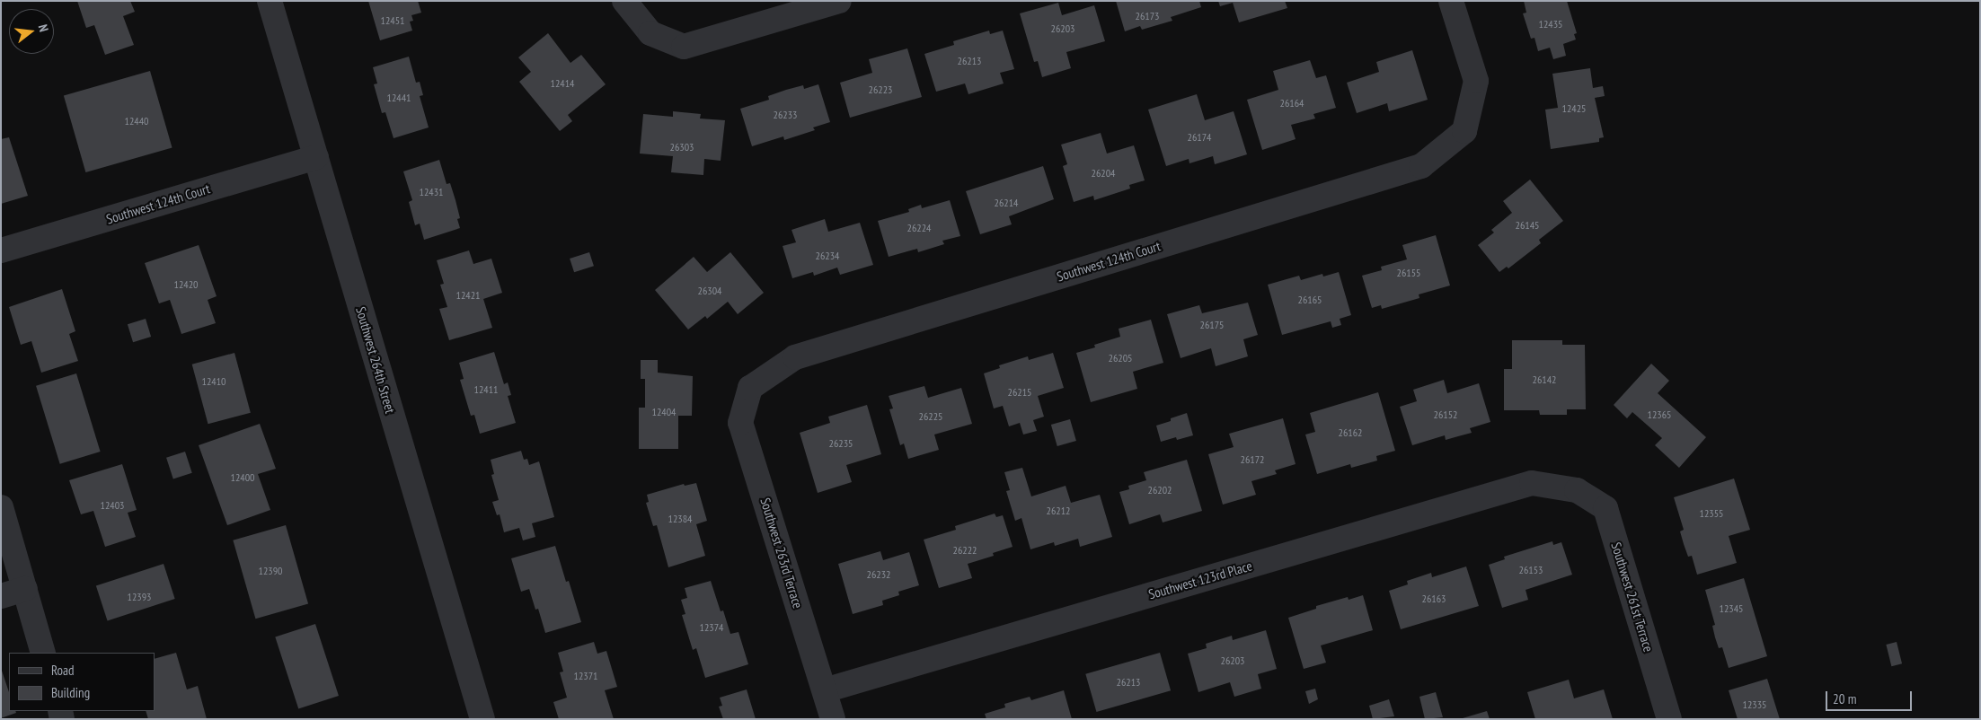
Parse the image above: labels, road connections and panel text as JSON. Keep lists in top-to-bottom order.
{
  "streets": {
    "street": [
      "Southwest 124th Court",
      "Southwest 264th Street",
      "Southwest 263rd Terrace",
      "Southwest 123rd Place",
      "Southwest 261st Terrace"
    ]
  },
  "crossings": [
    ["Southwest 124th Court", "Southwest 264th Street"],
    ["Southwest 124th Court", "Southwest 263rd Terrace"],
    ["Southwest 263rd Terrace", "Southwest 123rd Place"],
    ["Southwest 123rd Place", "Southwest 261st Terrace"]
  ],
  "house_numbers": [
    "26173",
    "12451",
    "12435",
    "26203",
    "26213",
    "12414",
    "26223",
    "12441",
    "26164",
    "12425",
    "26233",
    "12440",
    "26174",
    "26303",
    "26204",
    "12431",
    "26214",
    "26145",
    "26224",
    "26234",
    "26155",
    "12420",
    "26304",
    "12421",
    "26165",
    "26175",
    "26205",
    "26142",
    "12410",
    "12411",
    "26215",
    "12404",
    "26152",
    "12365",
    "26225",
    "26162",
    "26235",
    "26172",
    "12400",
    "26202",
    "12403",
    "26212",
    "12355",
    "12384",
    "26222",
    "26153",
    "12390",
    "26232",
    "12393",
    "26163",
    "12345",
    "12374",
    "26203",
    "12371",
    "26213",
    "12335"
  ],
  "legend": ["Road", "Building"],
  "scale_bar": "20 m",
  "north": "right"
}
